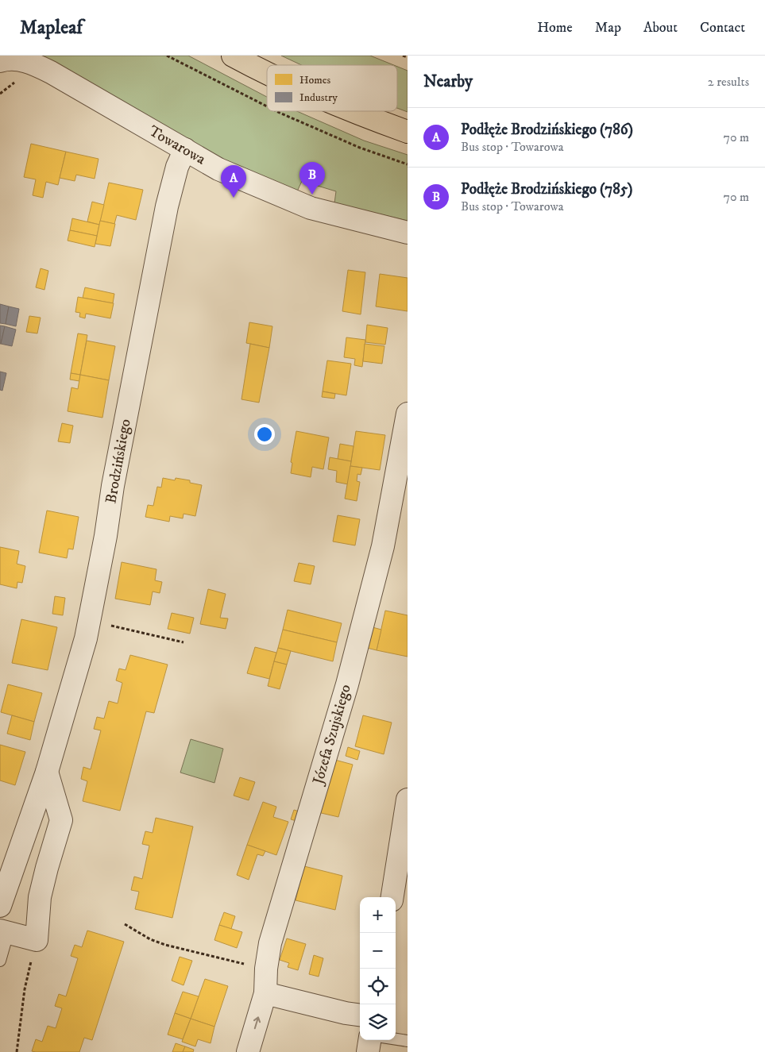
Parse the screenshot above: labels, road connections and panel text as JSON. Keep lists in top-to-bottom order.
{
  "streets": {
    "street": ["Towarowa", "Brodzińskiego", "Józefa Szujskiego"]
  },
  "crossings": [
    ["Towarowa", "Brodzińskiego"]
  ],
  "legend": ["Homes", "Industry"],
  "page": {
    "header": "Mapleaf",
    "nav": [
      "Home",
      "Map",
      "About",
      "Contact"
    ],
    "heading": ["Nearby", "2 results"],
    "list": [
      {
        "mark": "A",
        "name": "Podłęże Brodzińskiego (786)",
        "note": "Bus stop · Towarowa",
        "value": "70 m"
      },
      {
        "mark": "B",
        "name": "Podłęże Brodzińskiego (785)",
        "note": "Bus stop · Towarowa",
        "value": "70 m"
      }
    ],
    "pins": ["B", "A"],
    "map_buttons": ["+", "−"]
  }
}
